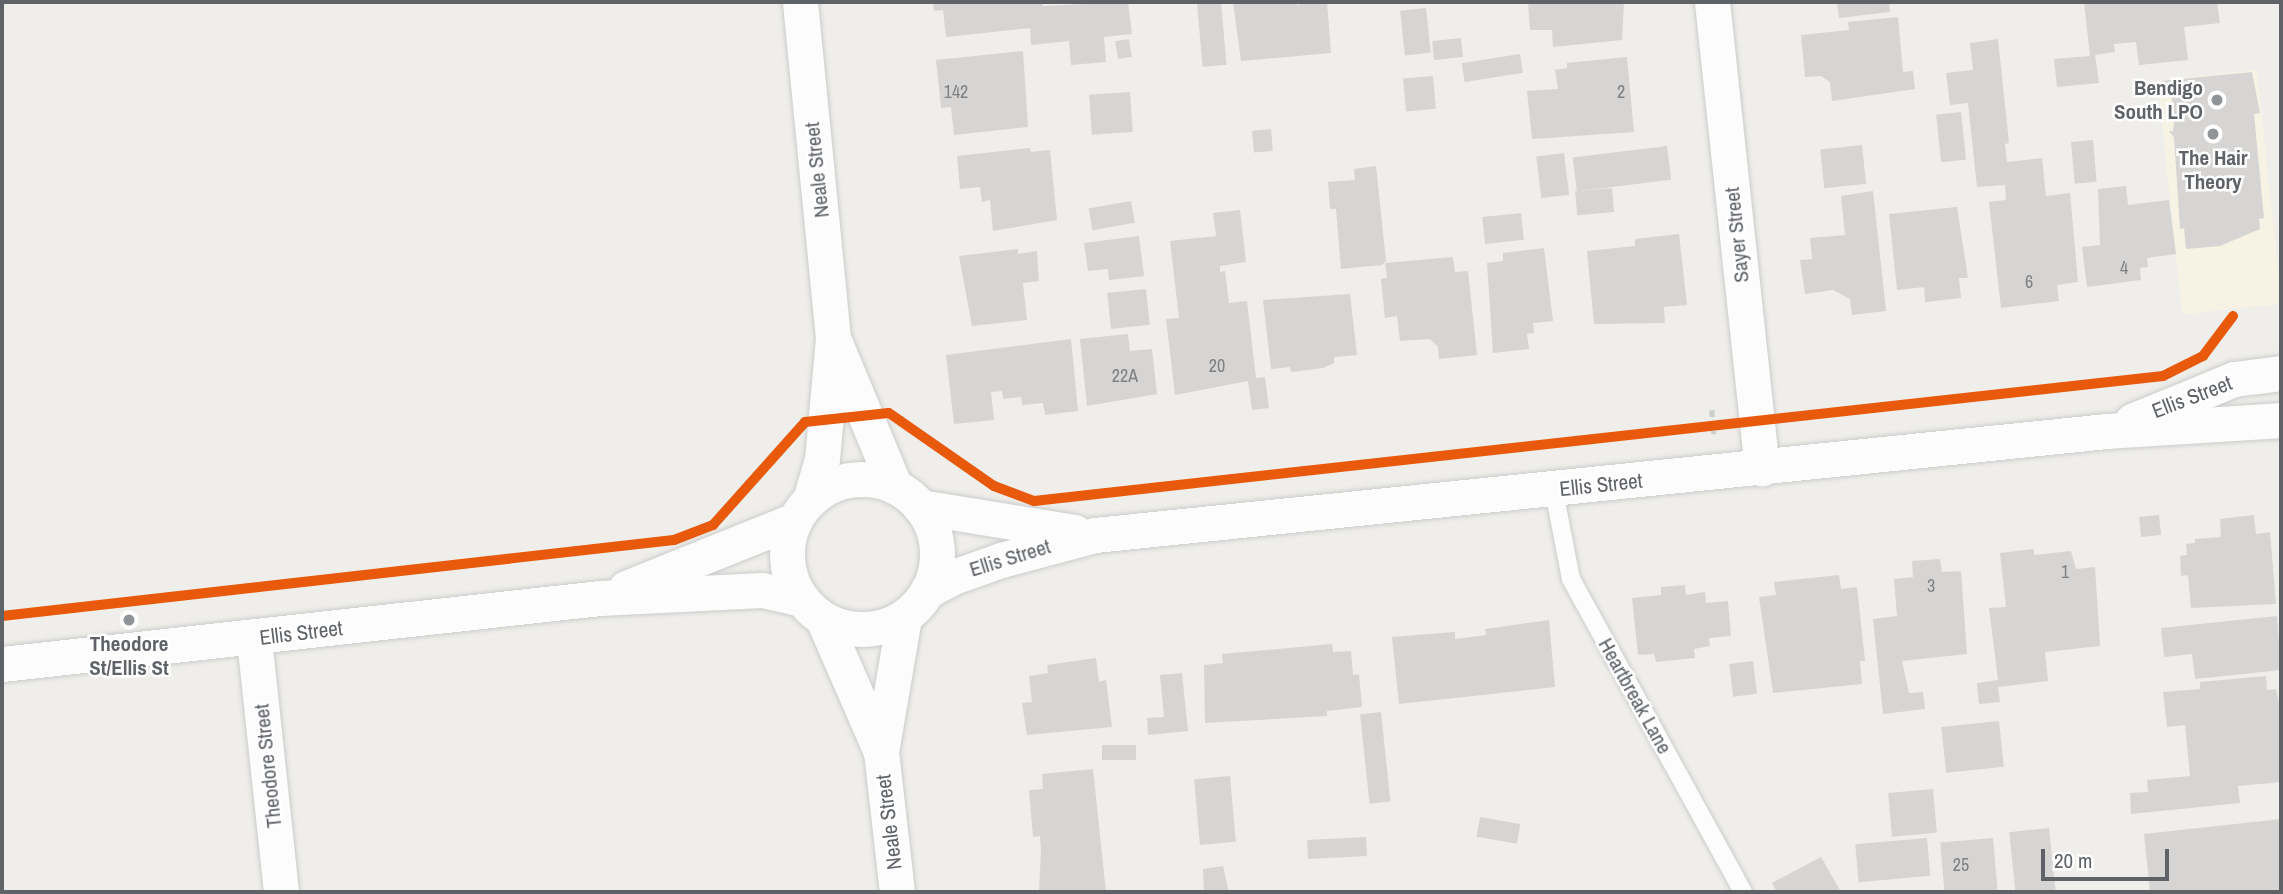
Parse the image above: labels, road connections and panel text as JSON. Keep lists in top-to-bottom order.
{
  "streets": {
    "street": [
      "Neale Street",
      "Sayer Street",
      "Ellis Street",
      "Theodore Street"
    ],
    "lane": ["Heartbreak Lane"]
  },
  "crossings": [
    ["Neale Street", "Ellis Street"],
    ["Sayer Street", "Ellis Street"],
    ["Ellis Street", "Heartbreak Lane"],
    ["Ellis Street", "Theodore Street"]
  ],
  "places": ["Bendigo South LPO", "The Hair Theory", "Theodore St/Ellis St"],
  "house_numbers": [
    "142",
    "2",
    "4",
    "6",
    "20",
    "22A",
    "1",
    "3",
    "25"
  ],
  "scale_bar": "20 m"
}
